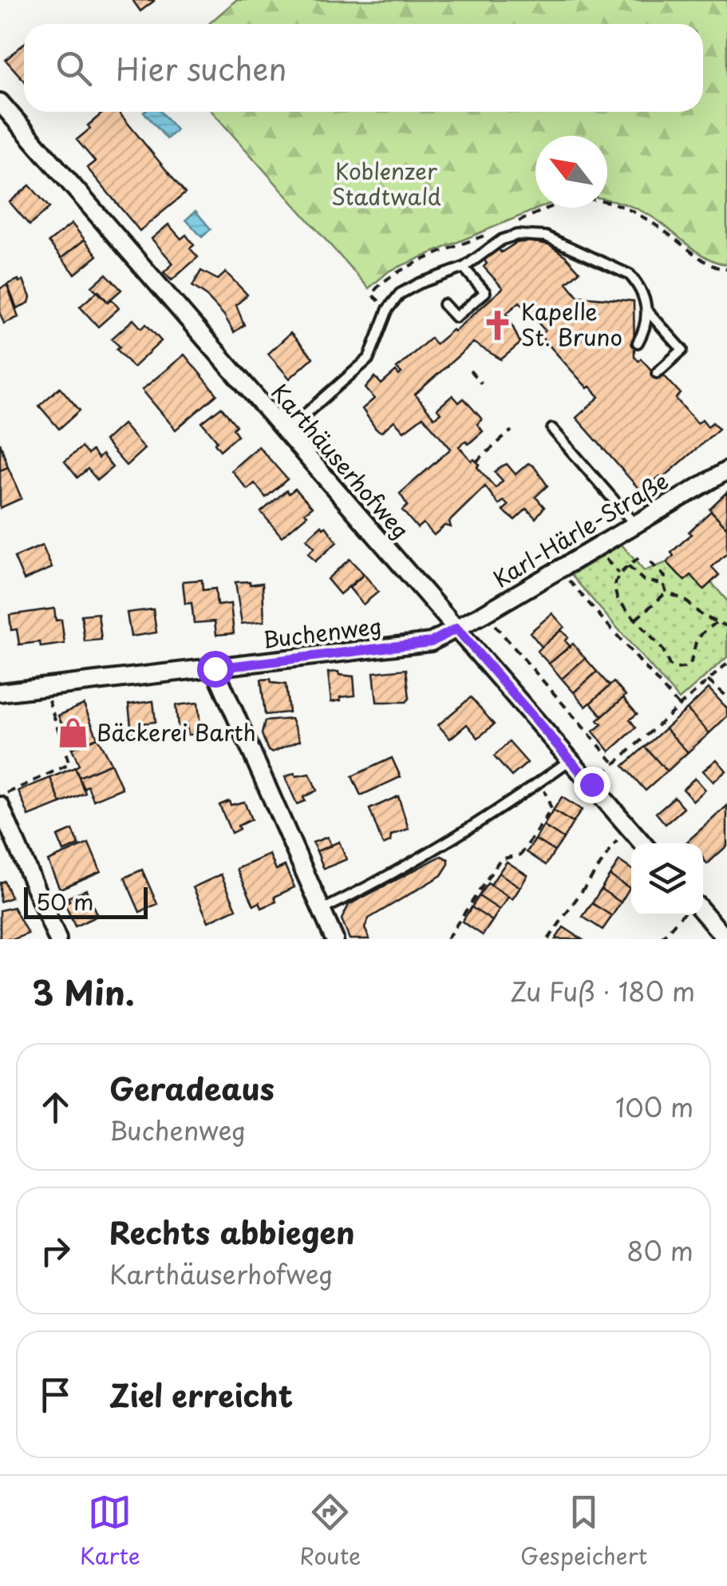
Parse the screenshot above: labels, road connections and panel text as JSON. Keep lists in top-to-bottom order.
{
  "streets": {
    "street": ["Karthäuserhofweg", "Karl-Härle-Straße", "Buchenweg"]
  },
  "crossings": [
    ["Karthäuserhofweg", "Karl-Härle-Straße"],
    ["Karthäuserhofweg", "Buchenweg"],
    ["Karl-Härle-Straße", "Buchenweg"]
  ],
  "parks": ["Koblenzer Stadtwald"],
  "places": {
    "church": ["Kapelle St. Bruno"],
    "shop": ["Bäckerei Barth"]
  },
  "scale_bar": "50 m",
  "north": "top left",
  "page": {
    "search": "Hier suchen",
    "scale": "50 m",
    "heading": ["3 Min.", "Zu Fuß · 180 m"],
    "list": [
      ["Geradeaus", "Buchenweg", "100 m"],
      ["Rechts abbiegen", "Karthäuserhofweg", "80 m"],
      "Ziel erreicht"
    ],
    "nav": ["Karte", "Route", "Gespeichert"]
  }
}
